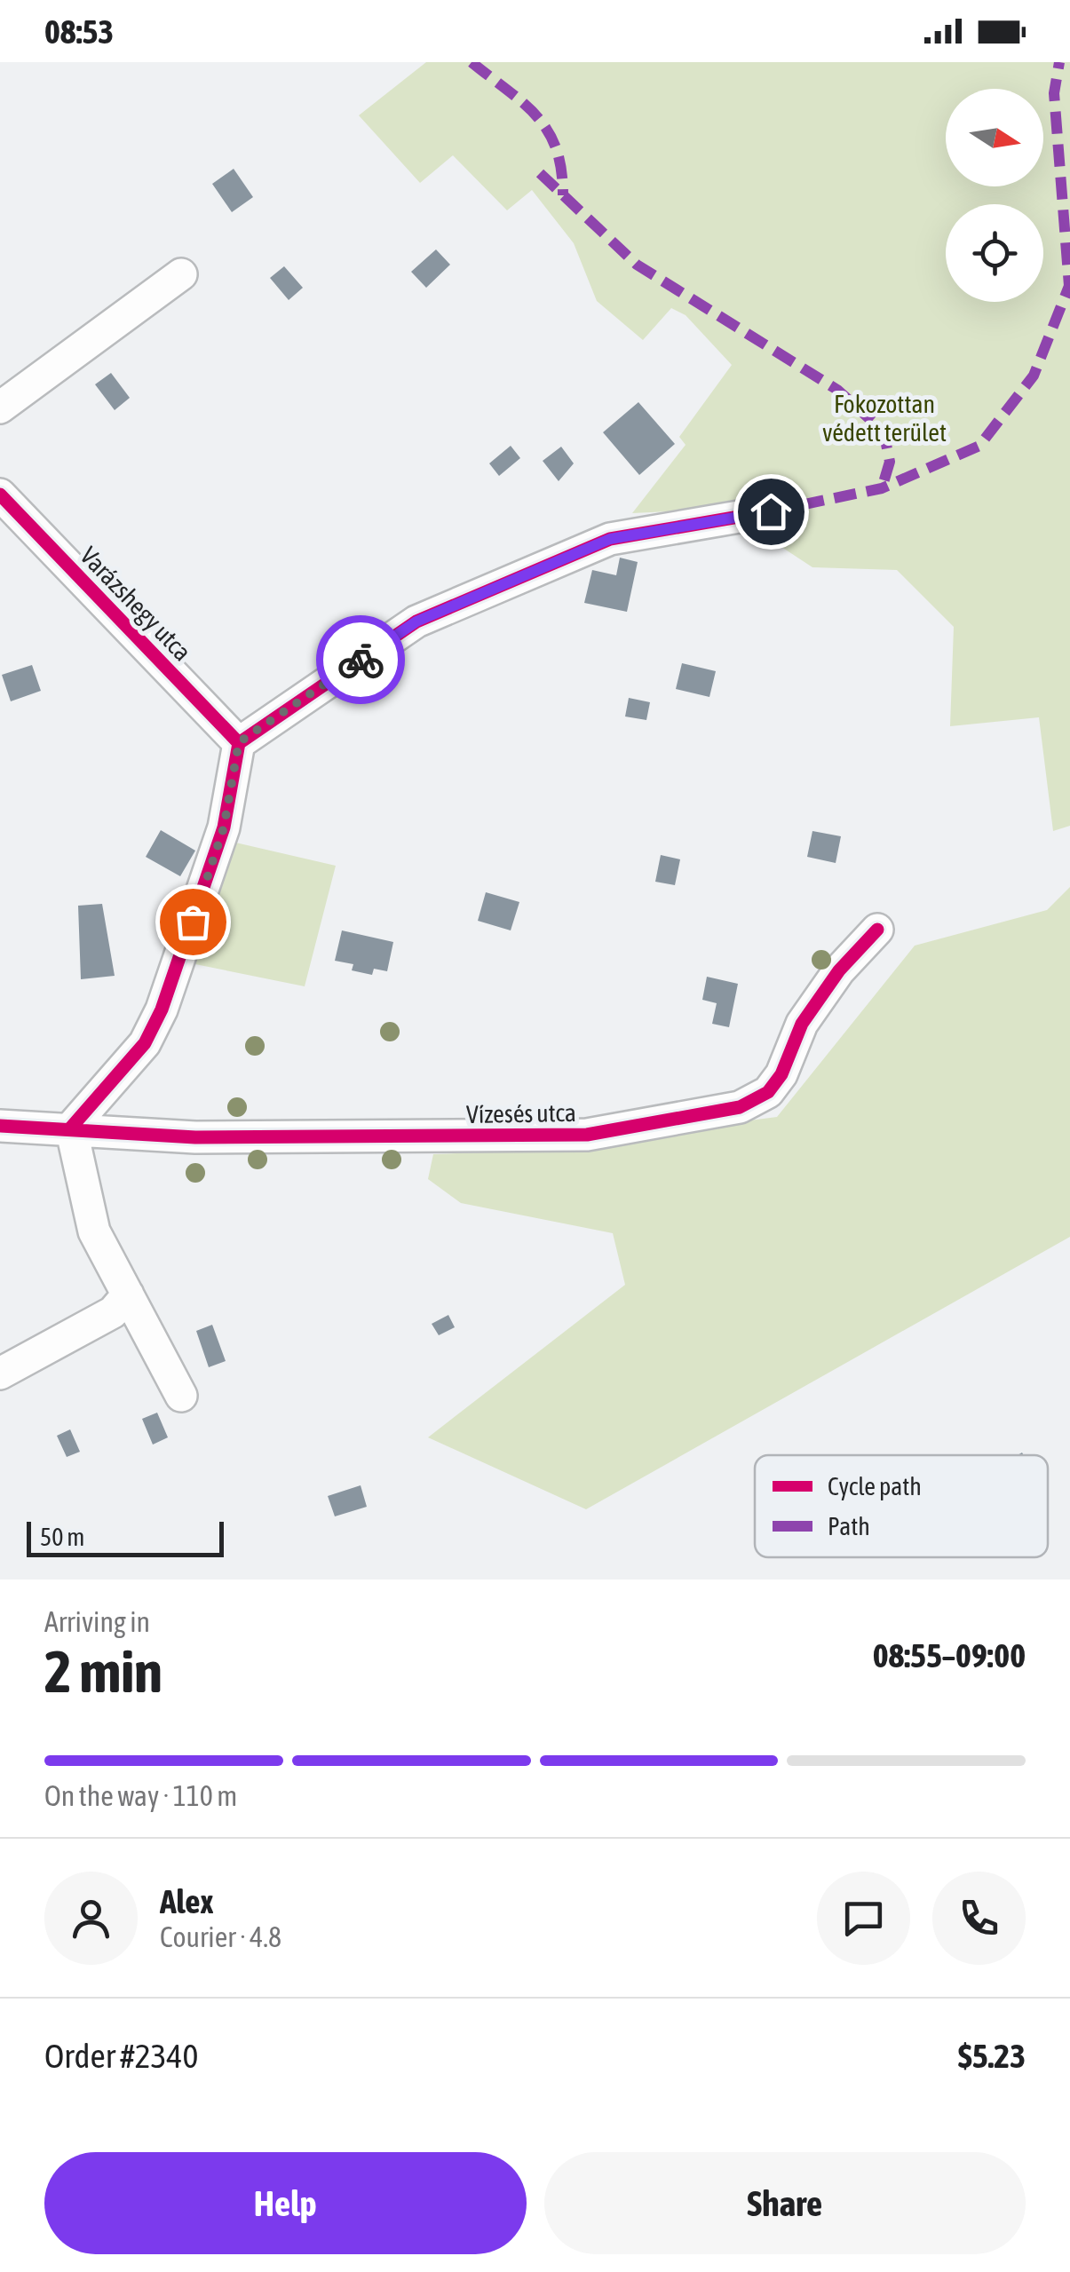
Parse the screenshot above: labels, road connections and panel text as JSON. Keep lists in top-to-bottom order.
{
  "streets": {
    "street": ["Varázshegy utca", "Vízesés utca"]
  },
  "parks": ["Fokozottan védett terület"],
  "legend": ["Cycle path", "Path"],
  "scale_bar": "50 m",
  "north": "right",
  "page": {
    "status": "08:53",
    "scale": "50 m",
    "heading": ["2 min", "Arriving in", "08:55–09:00"],
    "panel": [
      "Alex",
      "Courier · 4.8",
      "Order #2340",
      "$5.23"
    ],
    "bar": "On the way · 110 m",
    "buttons": ["Help", "Share"]
  }
}
